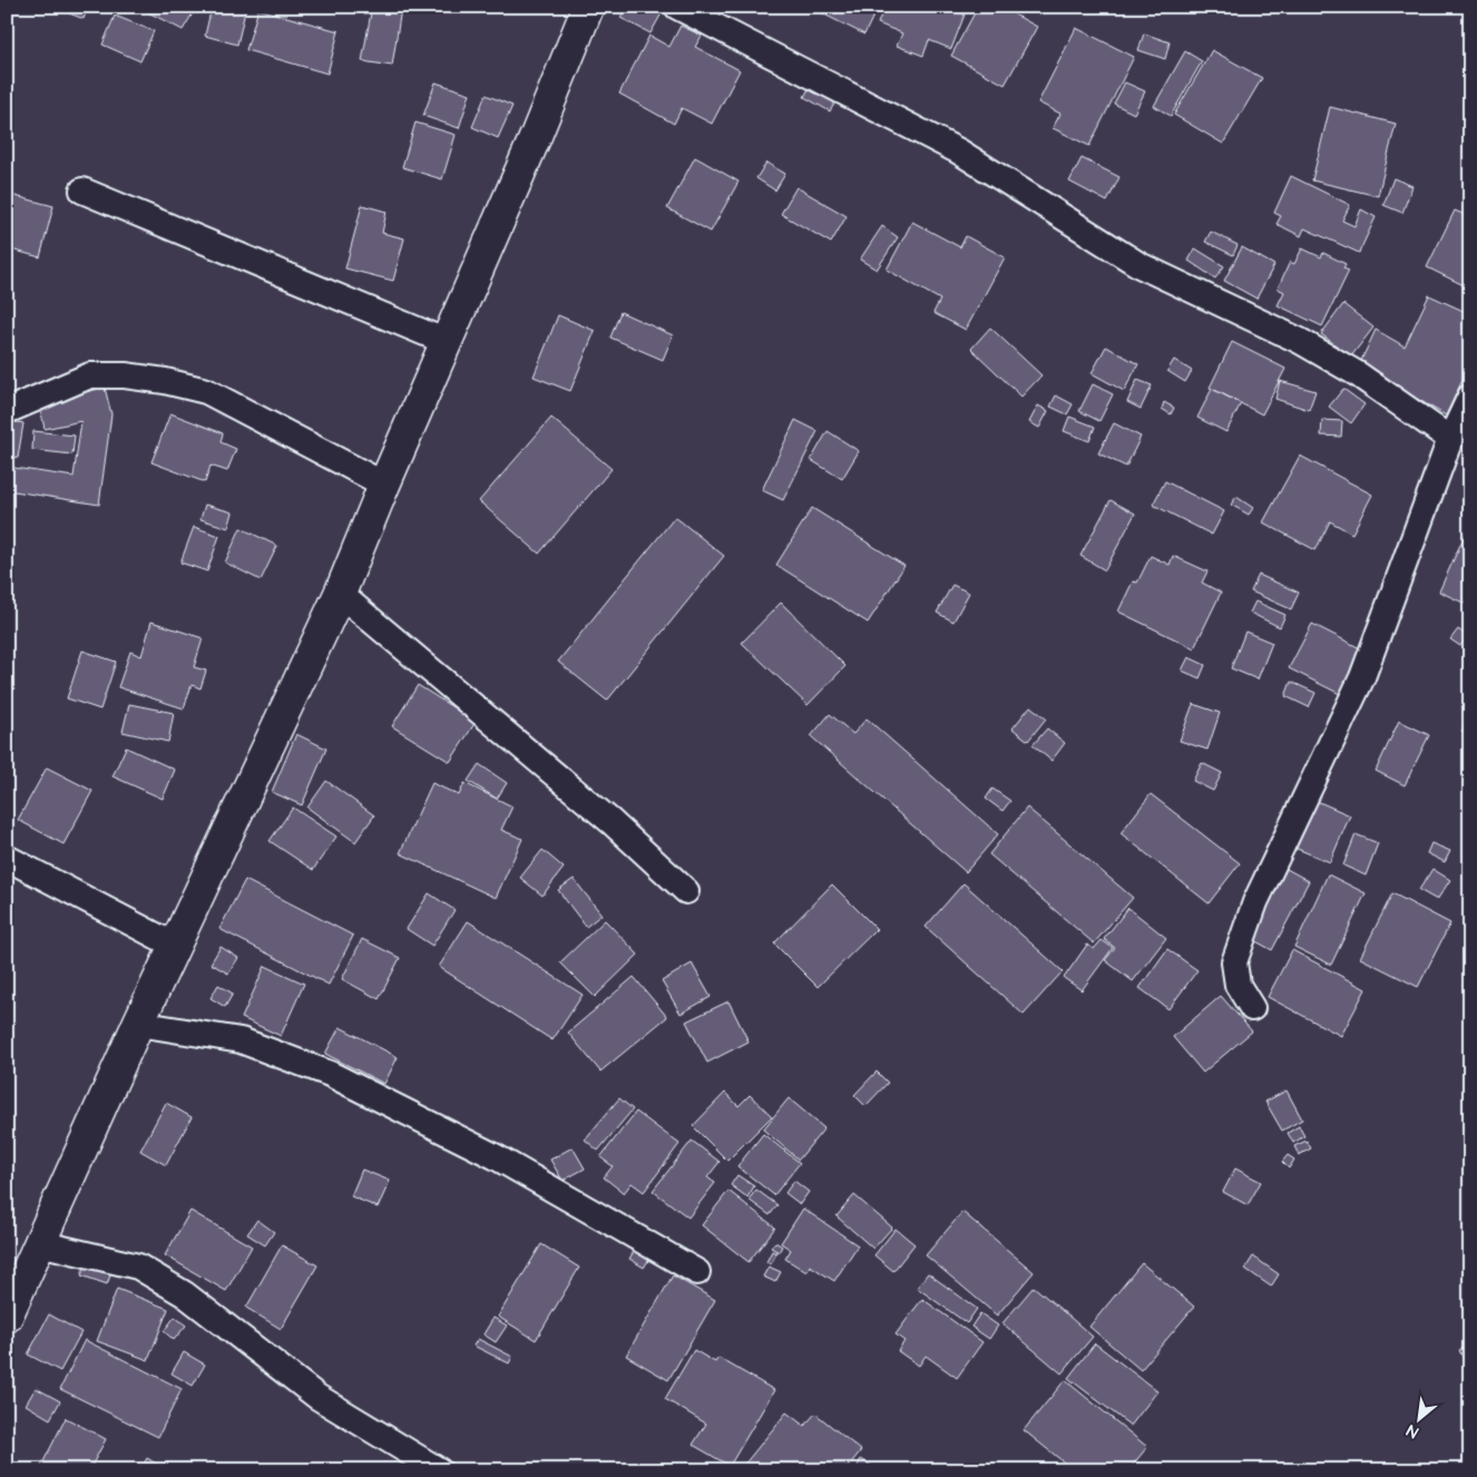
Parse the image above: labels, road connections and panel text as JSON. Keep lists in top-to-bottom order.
{
  "north": "bottom left"
}
